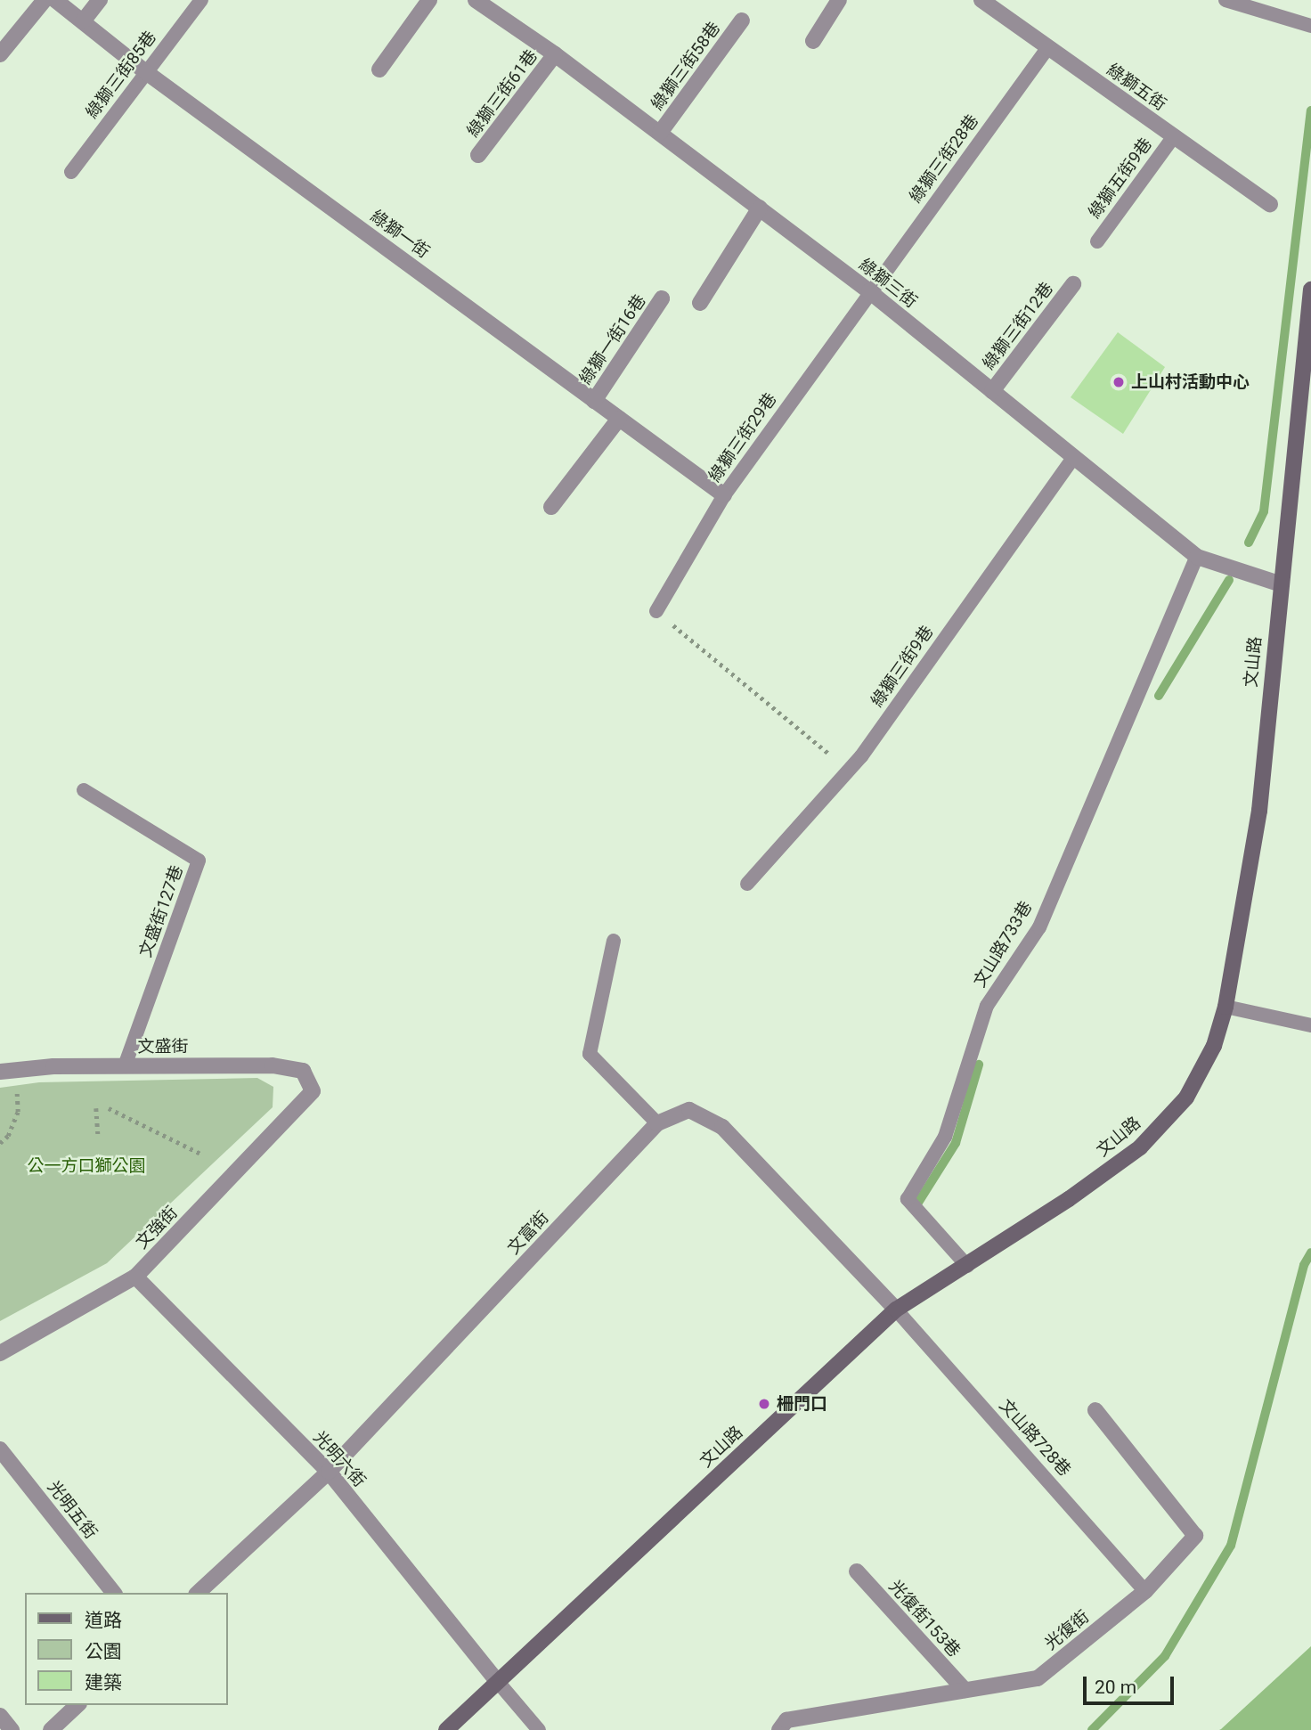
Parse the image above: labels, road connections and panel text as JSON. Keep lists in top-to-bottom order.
{
  "streets": {
    "main road": ["文山路"],
    "street": [
      "綠獅三街58巷",
      "綠獅五街",
      "綠獅三街61巷",
      "綠獅一街",
      "綠獅三街",
      "綠獅三街12巷",
      "綠獅一街16巷",
      "文盛街",
      "文強街",
      "文富街",
      "光明六街",
      "光明五街",
      "光復街153巷",
      "光復街"
    ],
    "lane": [
      "綠獅三街85巷",
      "綠獅三街28巷",
      "綠獅五街9巷",
      "綠獅三街29巷",
      "綠獅三街9巷",
      "文盛街127巷",
      "文山路733巷",
      "文山路728巷"
    ]
  },
  "crossings": [
    ["綠獅三街58巷", "綠獅三街"],
    ["綠獅三街85巷", "綠獅一街"],
    ["綠獅五街", "綠獅三街28巷"],
    ["綠獅五街", "綠獅五街9巷"],
    ["綠獅三街61巷", "綠獅三街"],
    ["綠獅三街28巷", "綠獅三街"],
    ["綠獅三街28巷", "綠獅三街29巷"],
    ["綠獅一街", "綠獅一街16巷"],
    ["綠獅一街", "綠獅三街29巷"],
    ["綠獅三街", "綠獅三街12巷"],
    ["綠獅三街", "綠獅三街29巷"],
    ["綠獅三街", "文山路"],
    ["綠獅三街", "綠獅三街9巷"],
    ["綠獅三街", "文山路733巷"],
    ["文山路", "文山路733巷"],
    ["文山路", "文富街"],
    ["文山路", "文山路728巷"],
    ["文山路", "光明六街"],
    ["文盛街127巷", "文盛街"],
    ["文盛街", "文強街"],
    ["文強街", "光明六街"],
    ["文富街", "文山路728巷"],
    ["文富街", "光明六街"],
    ["文山路728巷", "光復街"],
    ["光復街153巷", "光復街"]
  ],
  "parks": ["公一方口獅公園"],
  "places": ["上山村活動中心", "柵門口"],
  "legend": ["道路", "公園", "建築"],
  "scale_bar": "20 m"
}
